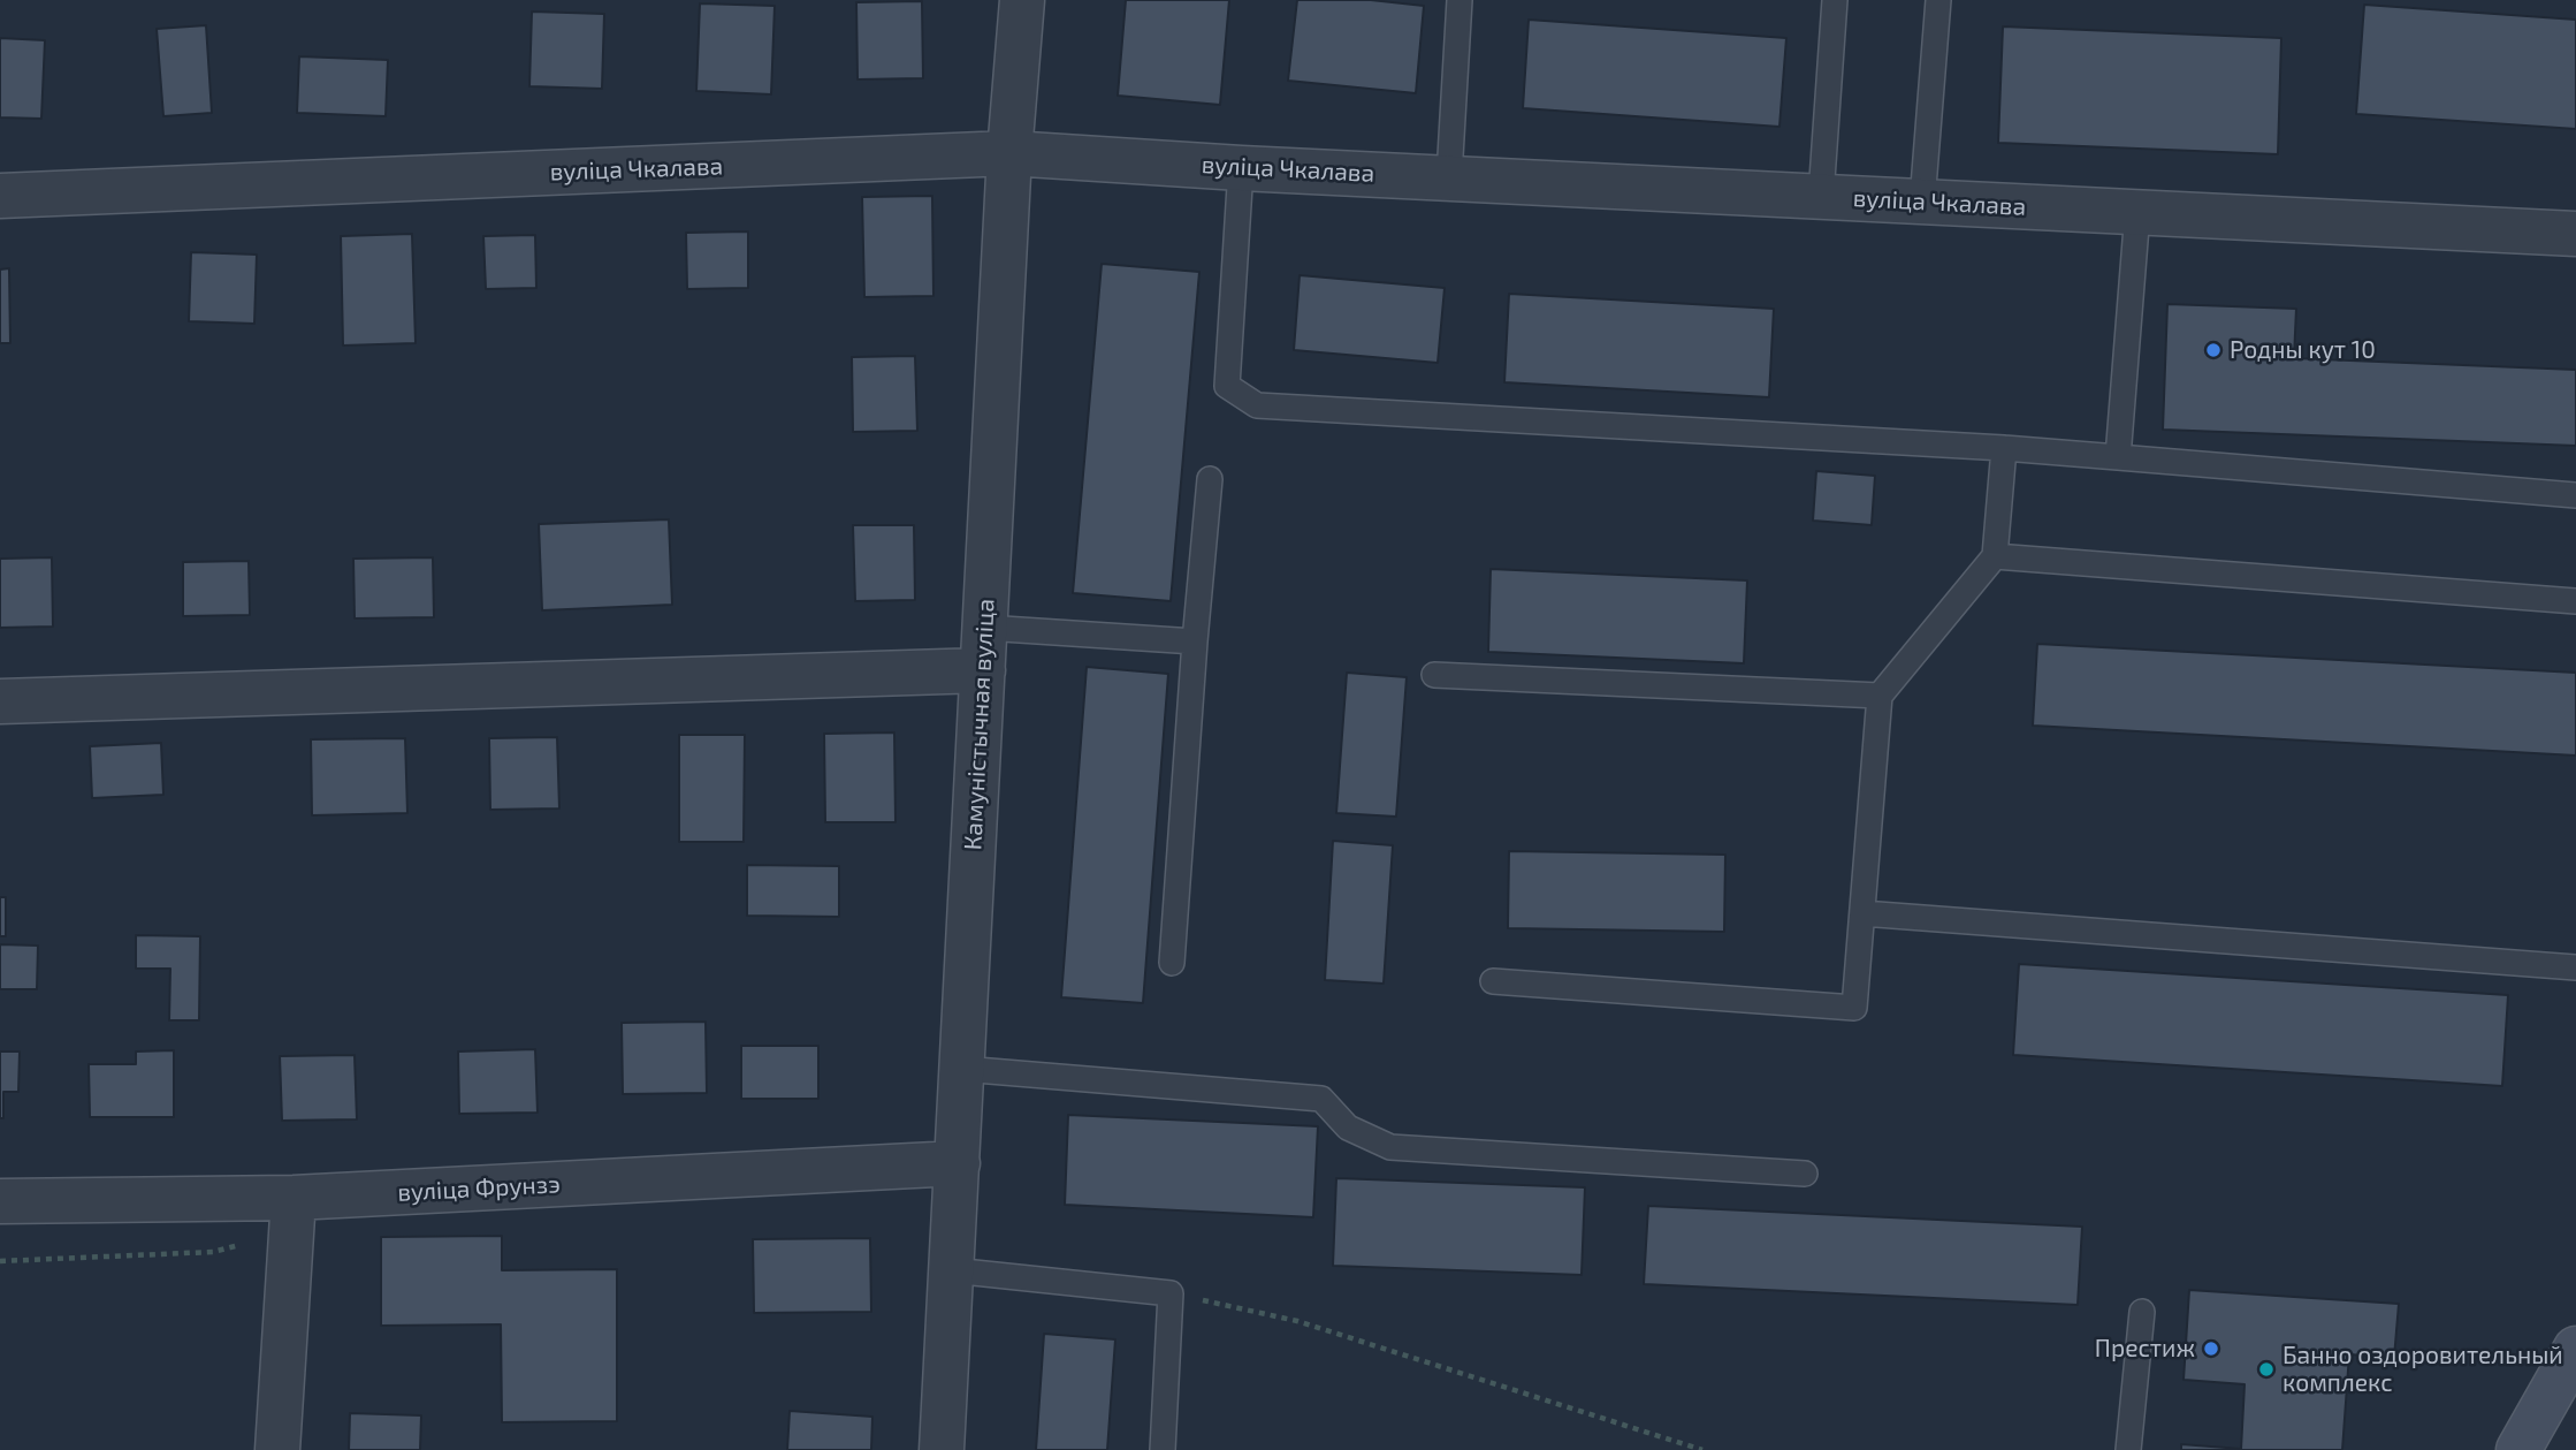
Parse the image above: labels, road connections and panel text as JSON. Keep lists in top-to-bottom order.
{
  "streets": {
    "street": ["вуліца Чкалава", "Камуністычная вуліца", "вуліца Фрунзэ"]
  },
  "crossings": [
    ["вуліца Чкалава", "Камуністычная вуліца"],
    ["Камуністычная вуліца", "вуліца Фрунзэ"]
  ],
  "places": ["Родны кут 10", "Престиж", "Банно оздоровительный комплекс"]
}
